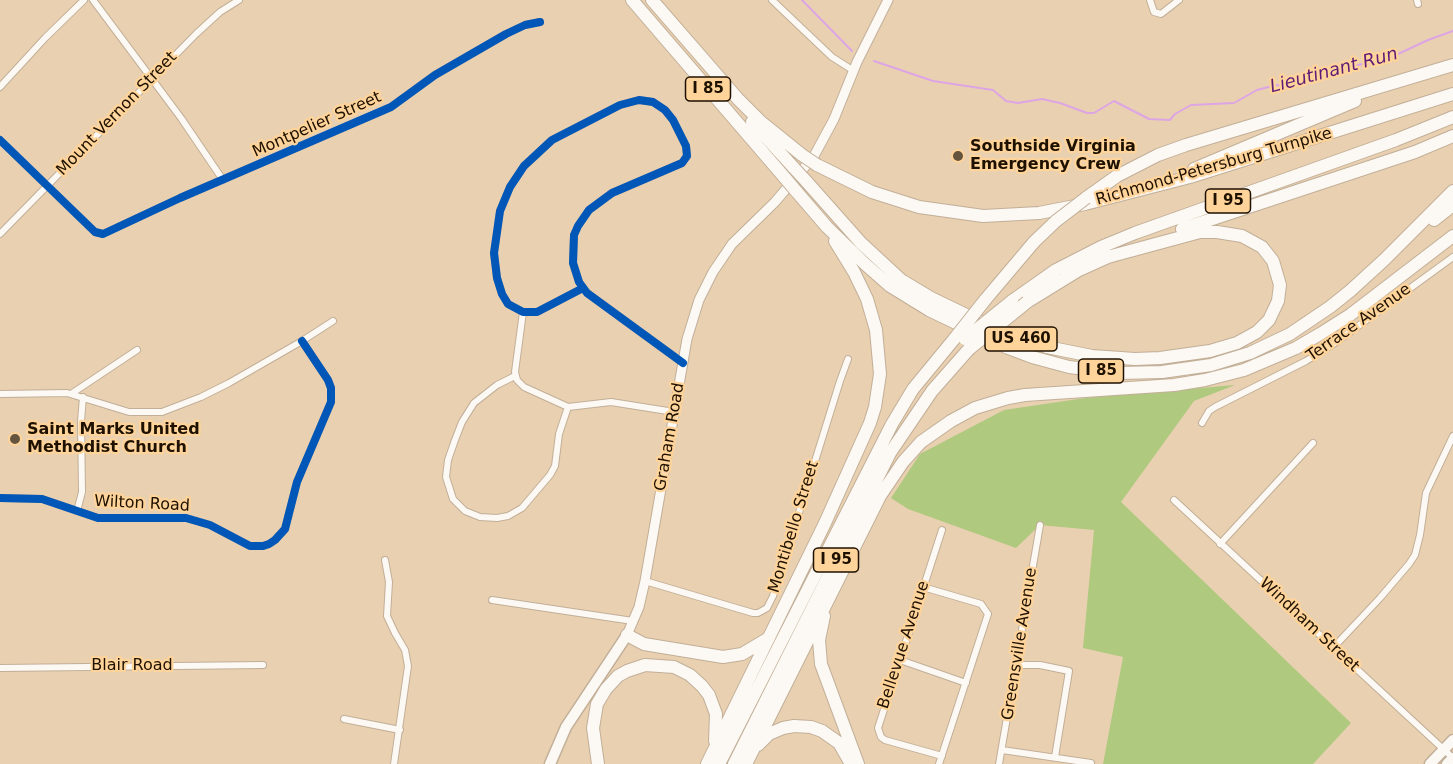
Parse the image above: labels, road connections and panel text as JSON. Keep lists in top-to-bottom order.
{
  "streets": {
    "highway": [
      "I 85",
      "Richmond-Petersburg Turnpike",
      "I 95",
      "US 460"
    ],
    "main road": ["Graham Road"],
    "street": [
      "Mount Vernon Street",
      "Montpelier Street",
      "Terrace Avenue",
      "Wilton Road",
      "Montibello Street",
      "Windham Street",
      "Greensville Avenue",
      "Bellevue Avenue",
      "Blair Road"
    ]
  },
  "crossings": [
    ["Mount Vernon Street", "Montpelier Street"],
    ["Richmond-Petersburg Turnpike", "US 460"],
    ["I 95", "US 460"],
    ["Graham Road", "Montibello Street"]
  ],
  "water": ["Lieutinant Run"],
  "places": ["Southside Virginia Emergency Crew", "Saint Marks United Methodist Church"]
}
